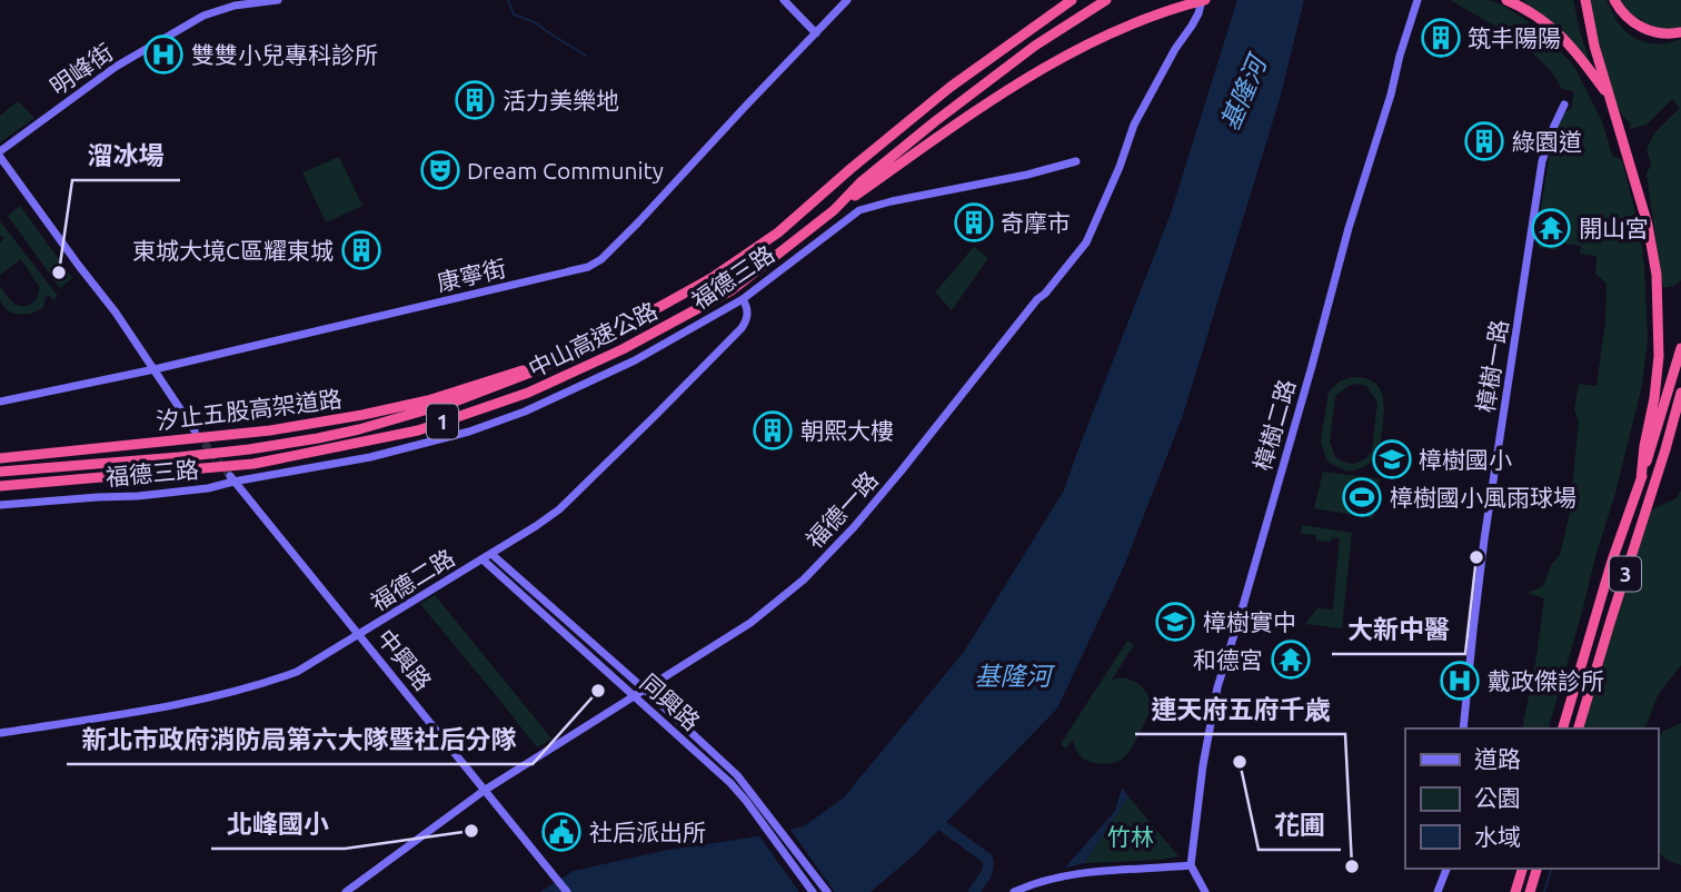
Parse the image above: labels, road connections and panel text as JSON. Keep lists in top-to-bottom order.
{
  "streets": {
    "highway": [
      "中山高速公路",
      "汐止五股高架道路",
      "1",
      "3"
    ],
    "street": [
      "明峰街",
      "康寧街",
      "福德三路",
      "樟樹一路",
      "樟樹二路",
      "福德一路",
      "福德二路",
      "中興路",
      "同興路"
    ]
  },
  "crossings": [
    ["福德三路", "福德二路"],
    ["福德三路", "中興路"],
    ["中山高速公路", "汐止五股高架道路"],
    ["福德一路", "中興路"],
    ["福德一路", "同興路"],
    ["福德二路", "中興路"],
    ["福德二路", "同興路"]
  ],
  "water": ["基隆河"],
  "parks": ["竹林"],
  "places": {
    "building": [
      "筑丰陽陽",
      "活力美樂地",
      "綠園道",
      "奇摩市",
      "東城大境C區耀東城",
      "朝熙大樓"
    ],
    "hospital": ["雙雙小兒專科診所", "戴政傑診所"],
    "theatre": ["Dream Community"],
    "temple": ["開山宮", "和德宮"],
    "other": [
      "溜冰場",
      "大新中醫",
      "新北市政府消防局第六大隊暨社后分隊",
      "花圃",
      "北峰國小",
      "連天府五府千歳"
    ],
    "school or university": ["樟樹國小", "樟樹實中"],
    "sports": ["樟樹國小風雨球場"],
    "public building": ["社后派出所"]
  },
  "legend": ["道路", "公園", "水域"]
}
